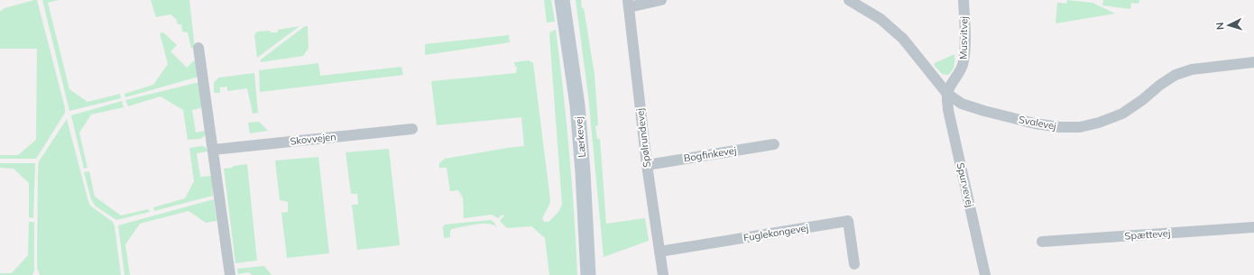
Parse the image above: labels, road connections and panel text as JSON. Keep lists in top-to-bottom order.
{
  "streets": {
    "street": [
      "Musvitvej",
      "Svalevej",
      "Lærkevej",
      "Spølrundevej",
      "Skovvejen",
      "Bogfinkevej",
      "Spurvevej",
      "Fuglekongevej",
      "Spættevej"
    ]
  },
  "crossings": [
    ["Musvitvej", "Svalevej"],
    ["Musvitvej", "Spurvevej"],
    ["Svalevej", "Spurvevej"],
    ["Spølrundevej", "Bogfinkevej"],
    ["Spølrundevej", "Fuglekongevej"]
  ],
  "north": "left"
}
